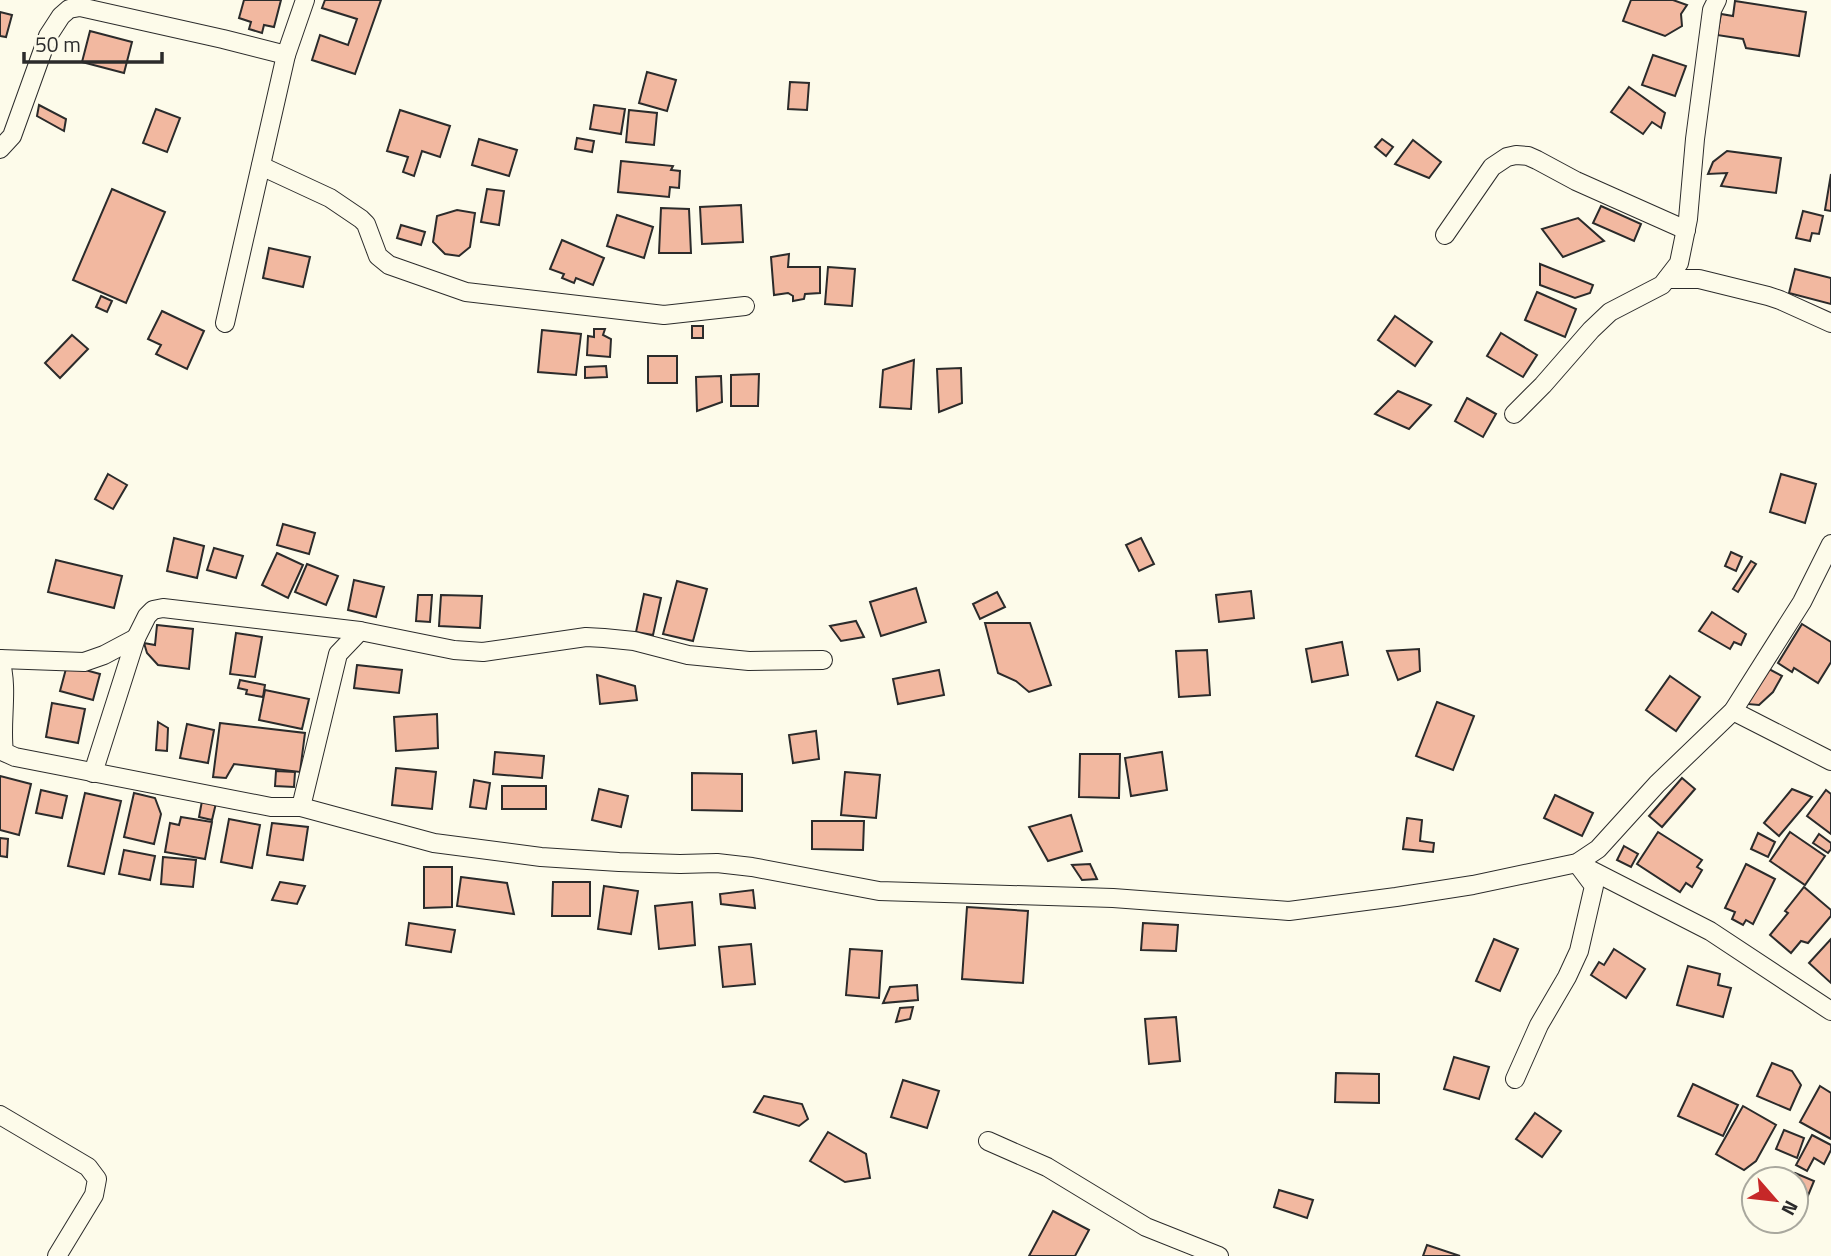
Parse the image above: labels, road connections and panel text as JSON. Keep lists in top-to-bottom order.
{
  "scale_bar": "50 m",
  "north": "bottom right"
}
